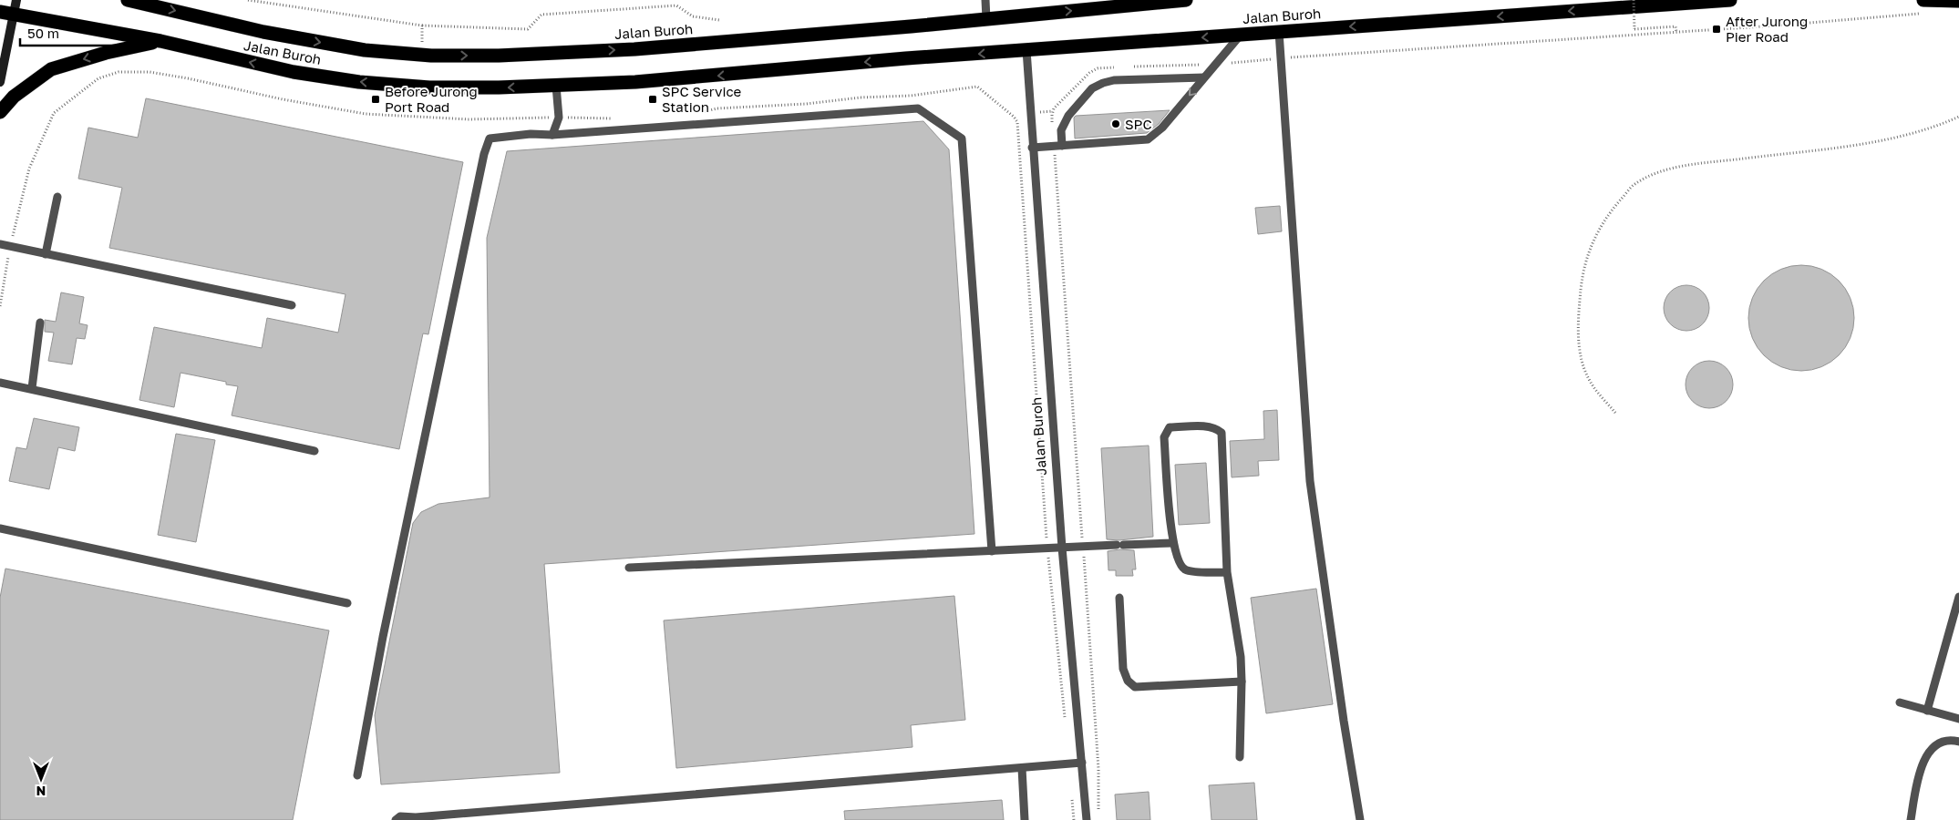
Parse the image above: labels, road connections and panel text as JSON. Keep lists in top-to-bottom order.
{
  "streets": {
    "highway": ["Jalan Buroh"]
  },
  "places": {
    "transit": ["After Jurong Pier Road", "Before Jurong Port Road", "SPC Service Station"],
    "other": ["SPC"]
  },
  "scale_bar": "50 m",
  "north": "bottom"
}
